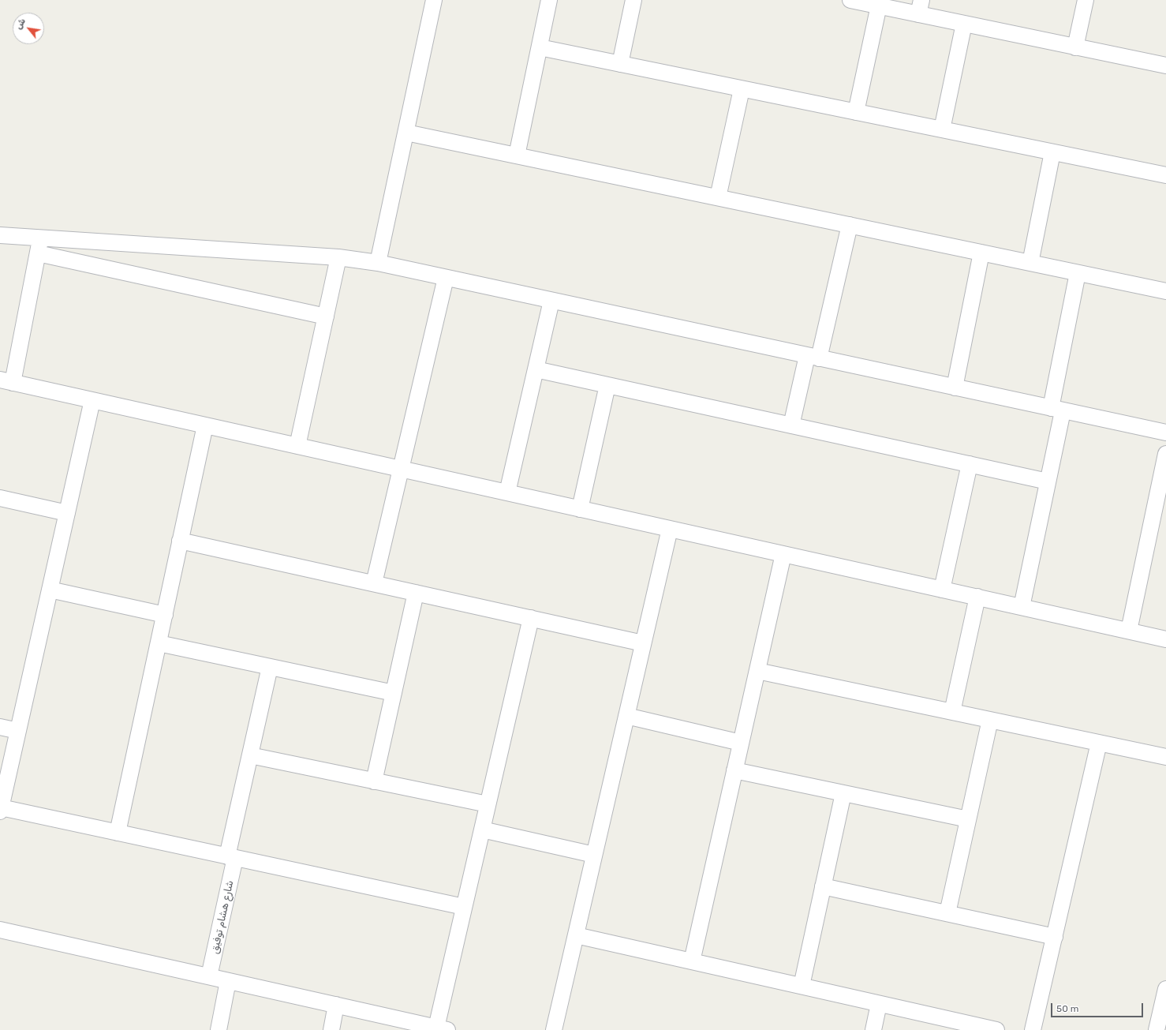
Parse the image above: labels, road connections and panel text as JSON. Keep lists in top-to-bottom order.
{
  "streets": {
    "street": ["شارع هشام توفيق"]
  },
  "scale_bar": "50 m",
  "north": "top left"
}
